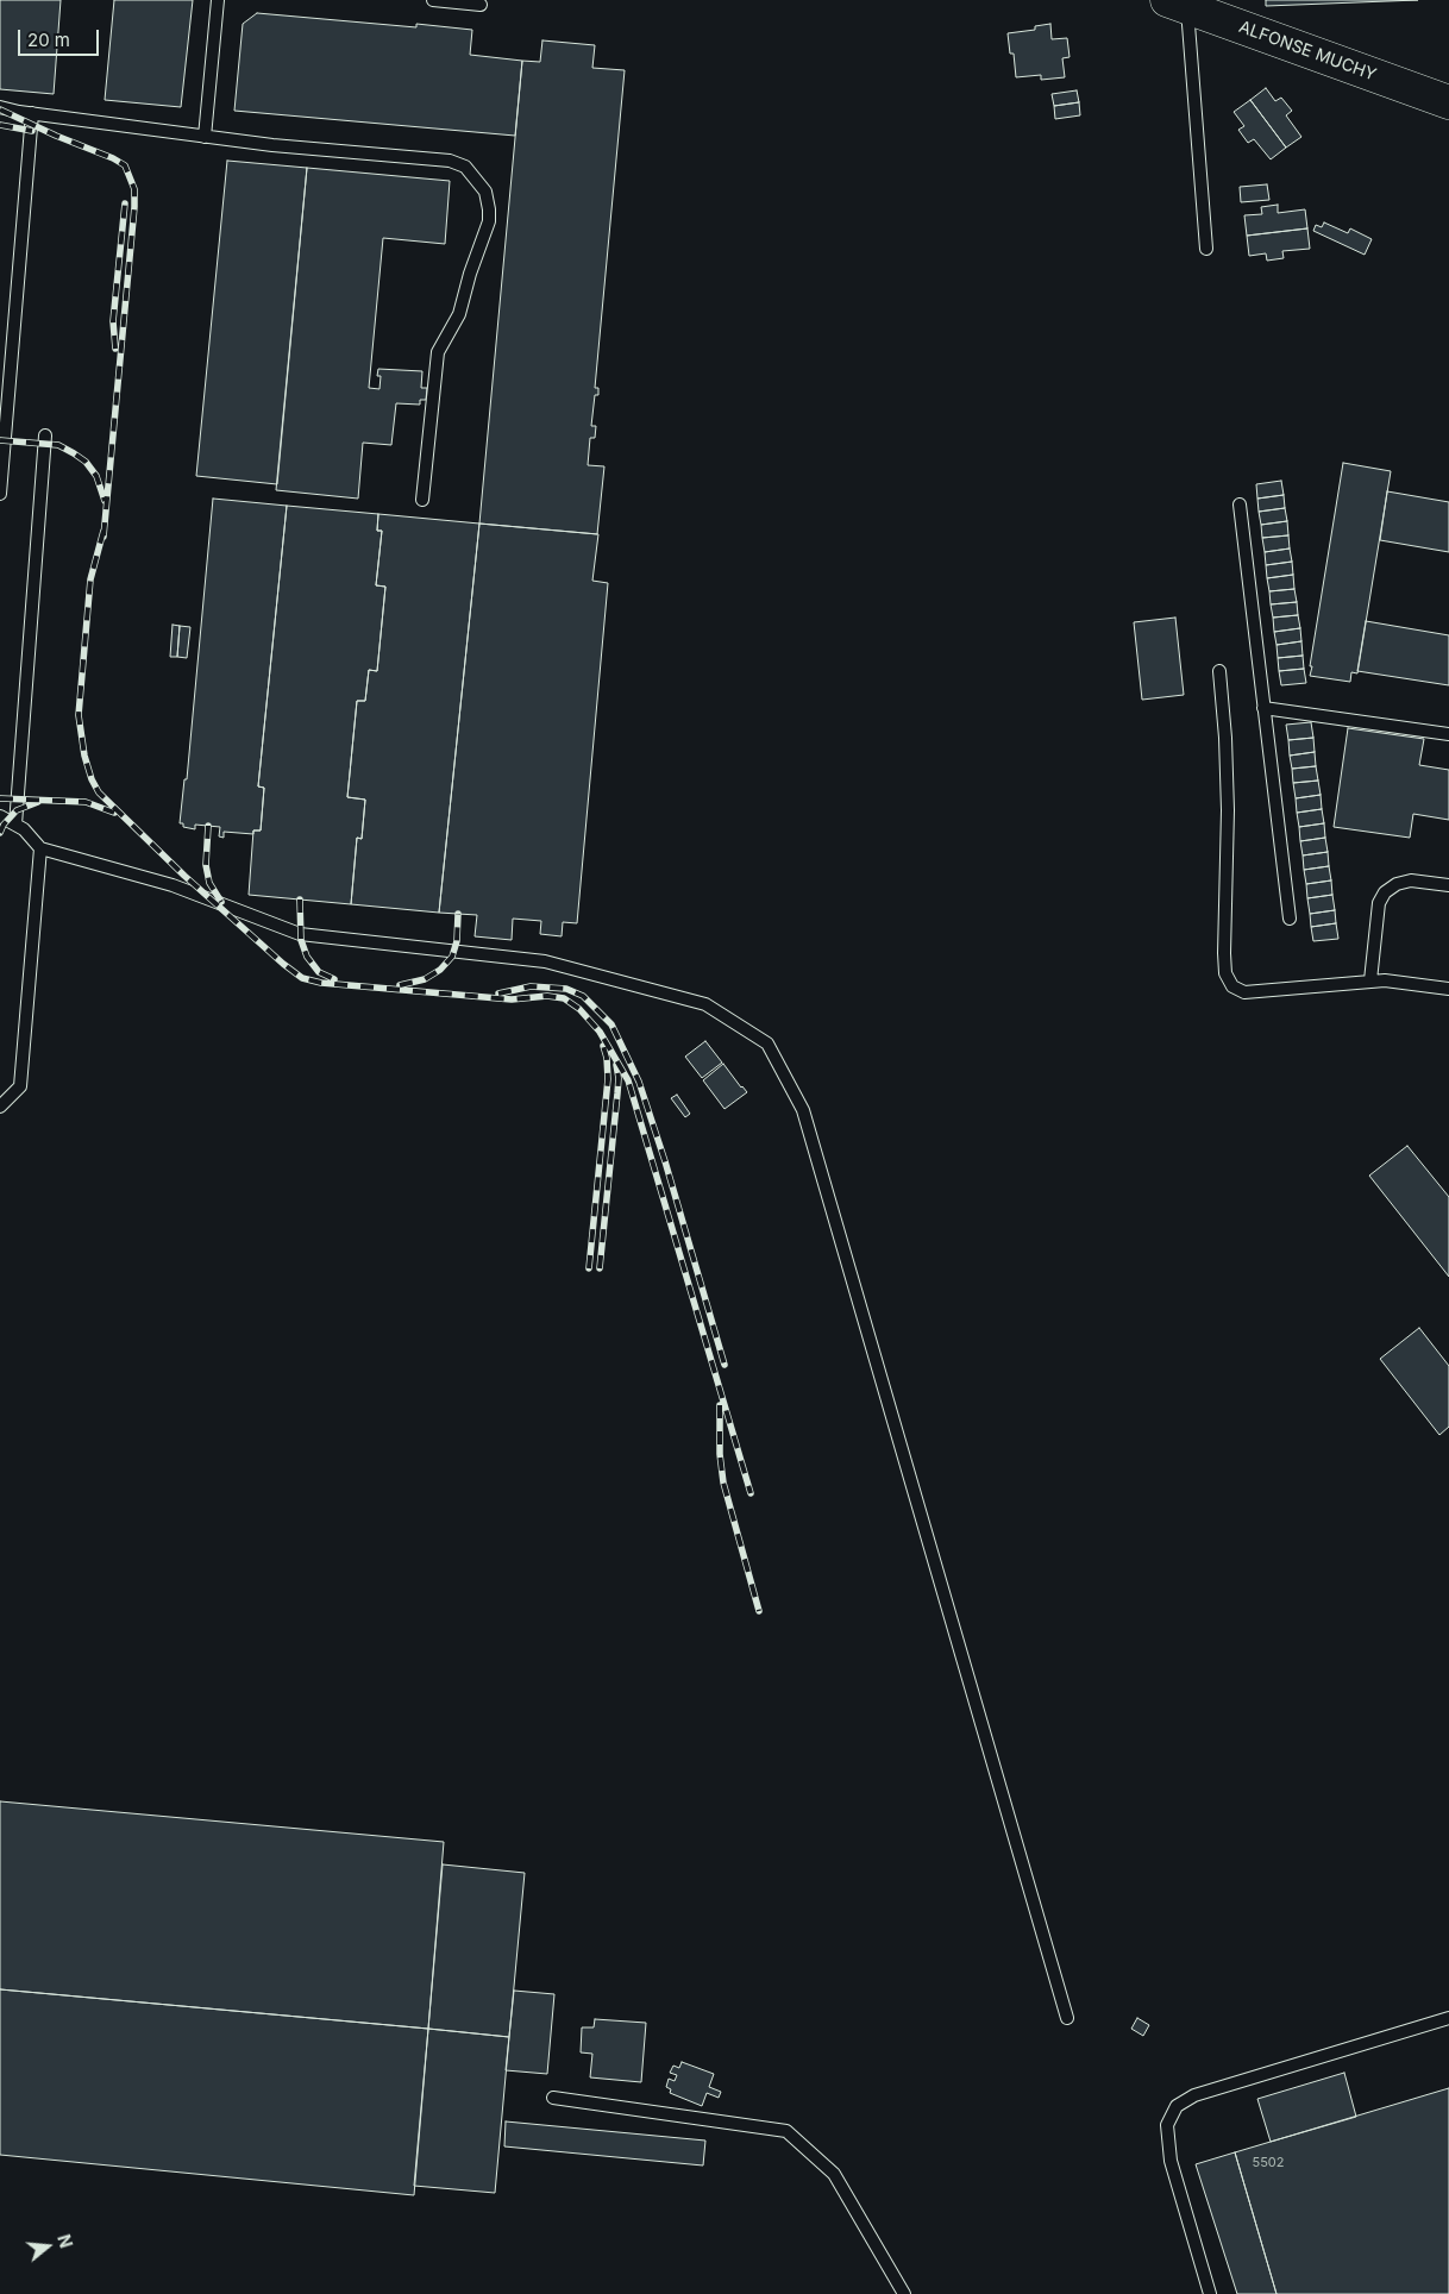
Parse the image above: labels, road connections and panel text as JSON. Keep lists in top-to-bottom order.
{
  "streets": {
    "main road": ["ALFONSE MUCHY"]
  },
  "house_numbers": ["5502"],
  "scale_bar": "20 m",
  "north": "right"
}
